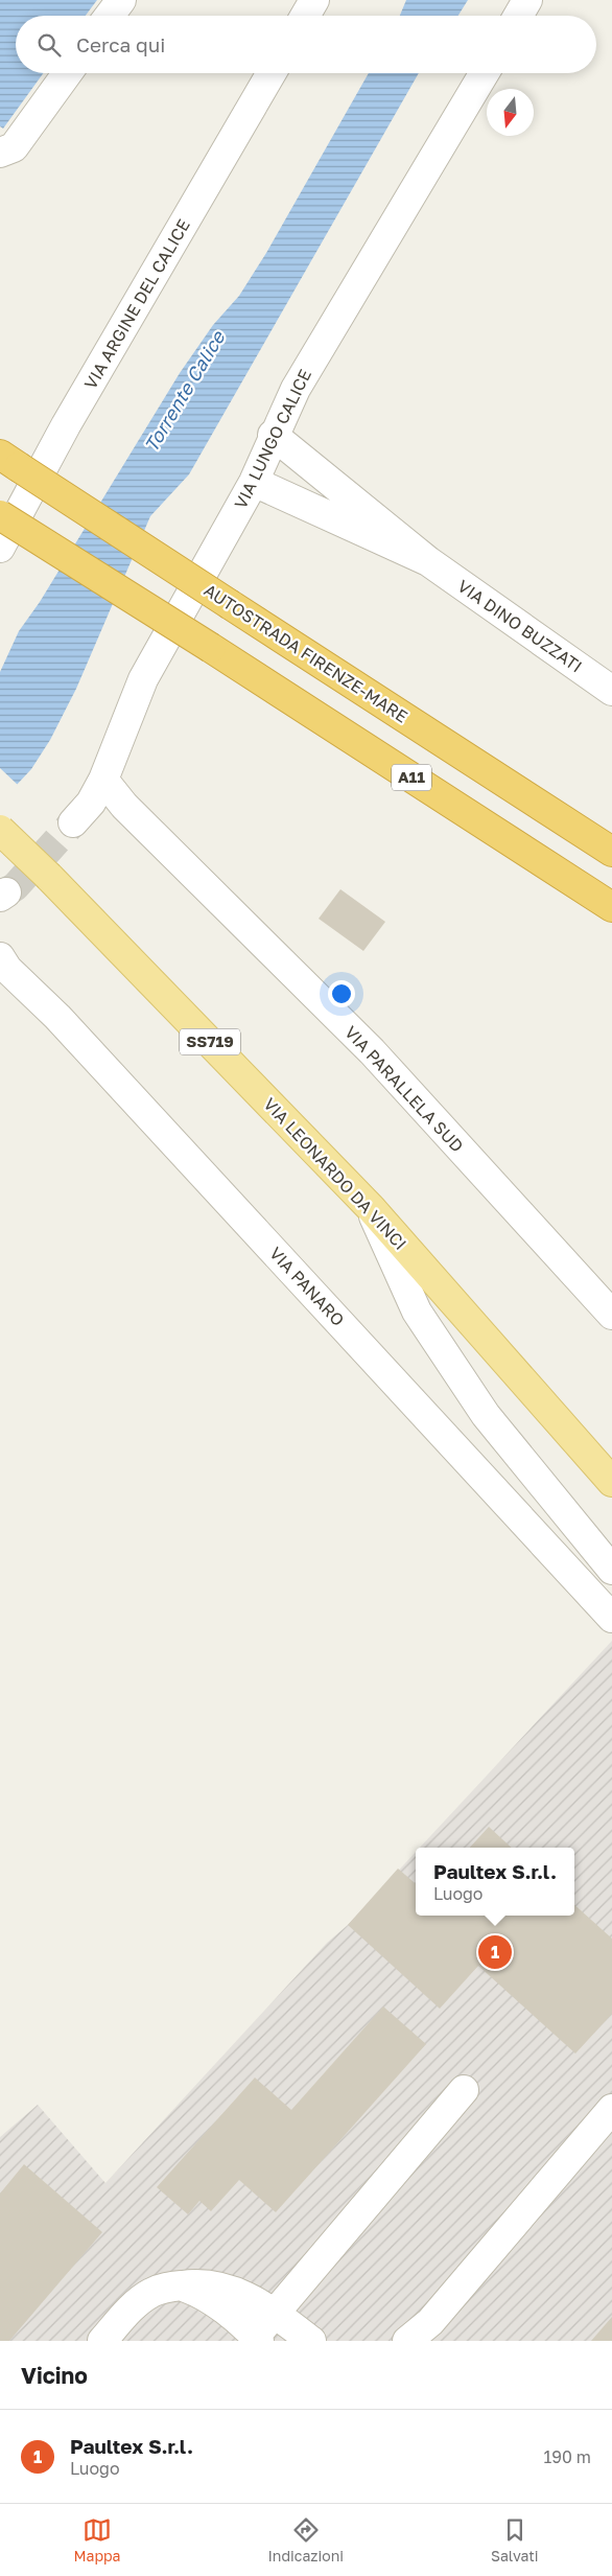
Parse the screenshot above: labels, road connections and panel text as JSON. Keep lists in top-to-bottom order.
{
  "streets": {
    "highway": ["AUTOSTRADA FIRENZE-MARE", "A11"],
    "main road": ["SS719", "VIA LEONARDO DA VINCI"],
    "street": [
      "VIA ARGINE DEL CALICE",
      "VIA LUNGO CALICE",
      "VIA DINO BUZZATI",
      "VIA PARALLELA SUD",
      "VIA PANARO"
    ]
  },
  "crossings": [
    ["VIA LUNGO CALICE", "VIA DINO BUZZATI"],
    ["VIA LUNGO CALICE", "VIA PARALLELA SUD"]
  ],
  "water": ["Torrente Calice"],
  "north": "bottom",
  "page": {
    "search": "Cerca qui",
    "popup": ["Paultex S.r.l.", "Luogo"],
    "pins": "1",
    "heading": "Vicino",
    "list": [
      {
        "mark": "1",
        "name": "Paultex S.r.l.",
        "note": "Luogo",
        "value": "190 m"
      }
    ],
    "nav": ["Mappa", "Indicazioni", "Salvati"]
  }
}
